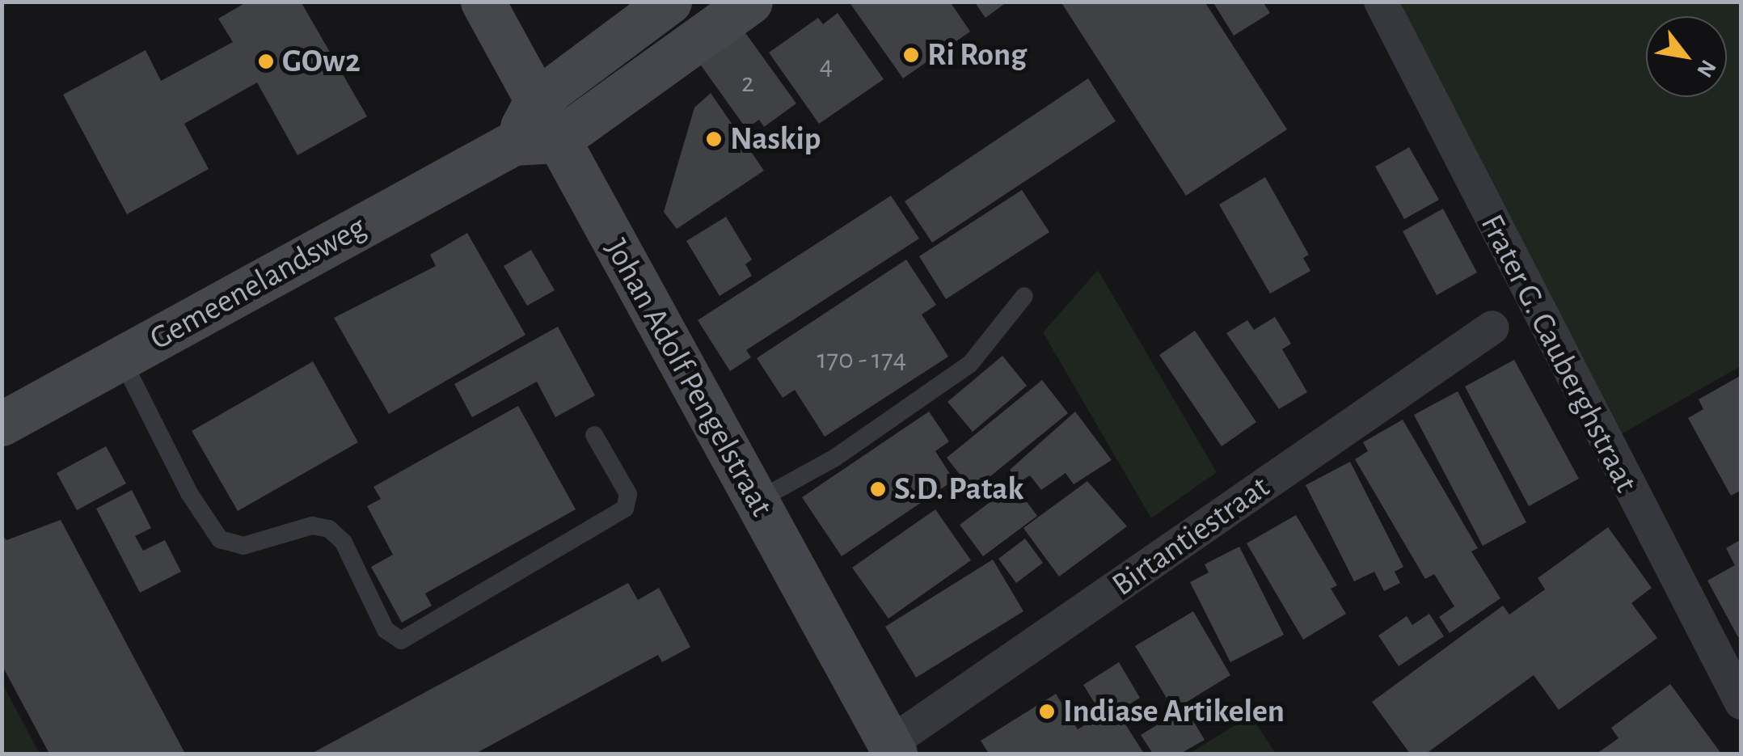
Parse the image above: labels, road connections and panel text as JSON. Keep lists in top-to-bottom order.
{
  "streets": {
    "main road": ["Gemeenelandsweg", "Johan Adolf Pengelstraat"],
    "street": ["Frater G. Cauberghstraat", "Birtantiestraat"]
  },
  "crossings": [
    ["Johan Adolf Pengelstraat", "Birtantiestraat"]
  ],
  "places": [
    "Ri Rong",
    "GOw2",
    "Naskip",
    "S.D. Patak",
    "Indiase Artikelen"
  ],
  "house_numbers": ["4", "2", "170 - 174"],
  "north": "bottom right"
}
